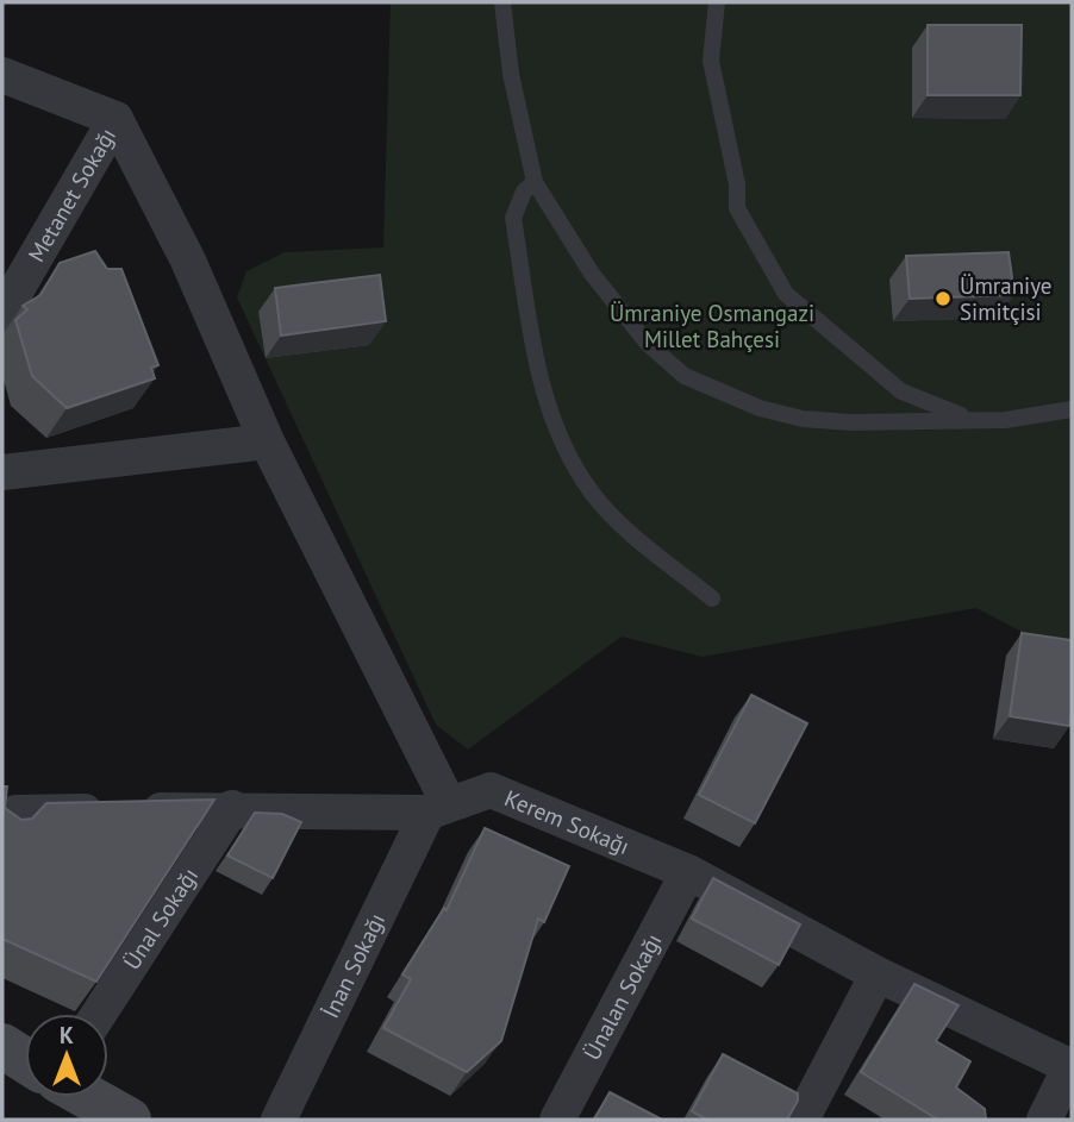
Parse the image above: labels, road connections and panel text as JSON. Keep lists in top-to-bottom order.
{
  "streets": {
    "street": [
      "Metanet Sokağı",
      "Kerem Sokağı",
      "Ünal Sokağı",
      "İnan Sokağı",
      "Ünalan Sokağı"
    ]
  },
  "crossings": [
    ["Kerem Sokağı", "Ünal Sokağı"],
    ["Kerem Sokağı", "İnan Sokağı"],
    ["Kerem Sokağı", "Ünalan Sokağı"]
  ],
  "parks": ["Ümraniye Osmangazi Millet Bahçesi"],
  "places": ["Ümraniye Simitçisi"],
  "north": "top"
}
